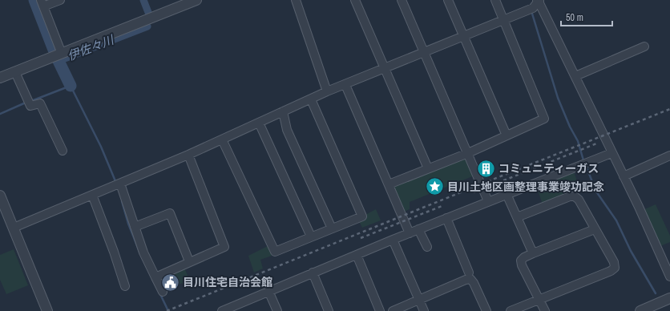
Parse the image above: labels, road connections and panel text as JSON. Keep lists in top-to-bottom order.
{
  "water": ["伊佐々川"],
  "places": {
    "building": ["コミュニティーガス"],
    "place": ["目川土地区画整理事業竣功記念"],
    "public building": ["目川住宅自治会館"]
  },
  "scale_bar": "50 m"
}
